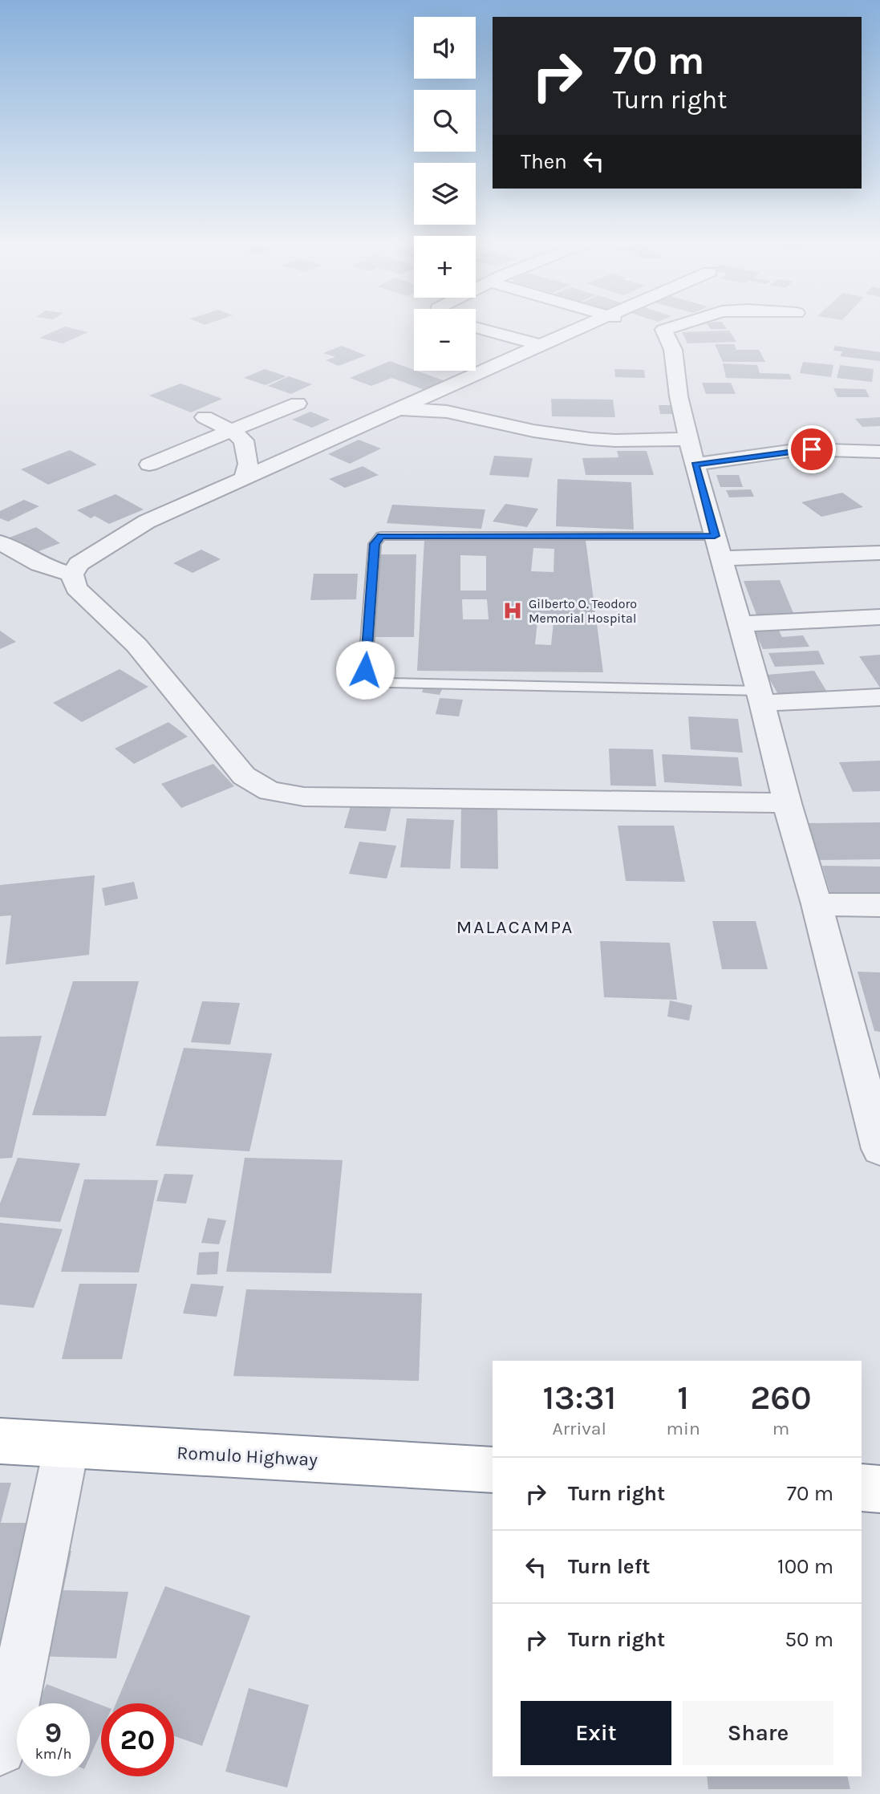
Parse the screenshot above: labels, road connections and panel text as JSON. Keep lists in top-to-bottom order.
{
  "streets": {
    "highway": ["Romulo Highway"]
  },
  "districts": ["MALACAMPA"],
  "places": {
    "hospital": ["Gilberto O. Teodoro Memorial Hospital"]
  },
  "page": {
    "map_buttons": ["+", "−"],
    "turn": ["70 m", "Turn right"],
    "then": "Then",
    "eta": [
      "13:31",
      "Arrival",
      "1",
      "min",
      "260",
      "m"
    ],
    "list": [
      {
        "name": "Turn right",
        "value": "70 m"
      },
      {
        "name": "Turn left",
        "value": "100 m"
      },
      {
        "name": "Turn right",
        "value": "50 m"
      }
    ],
    "buttons": ["Exit", "Share"],
    "speed": "9 km/h",
    "limit": "20"
  }
}
